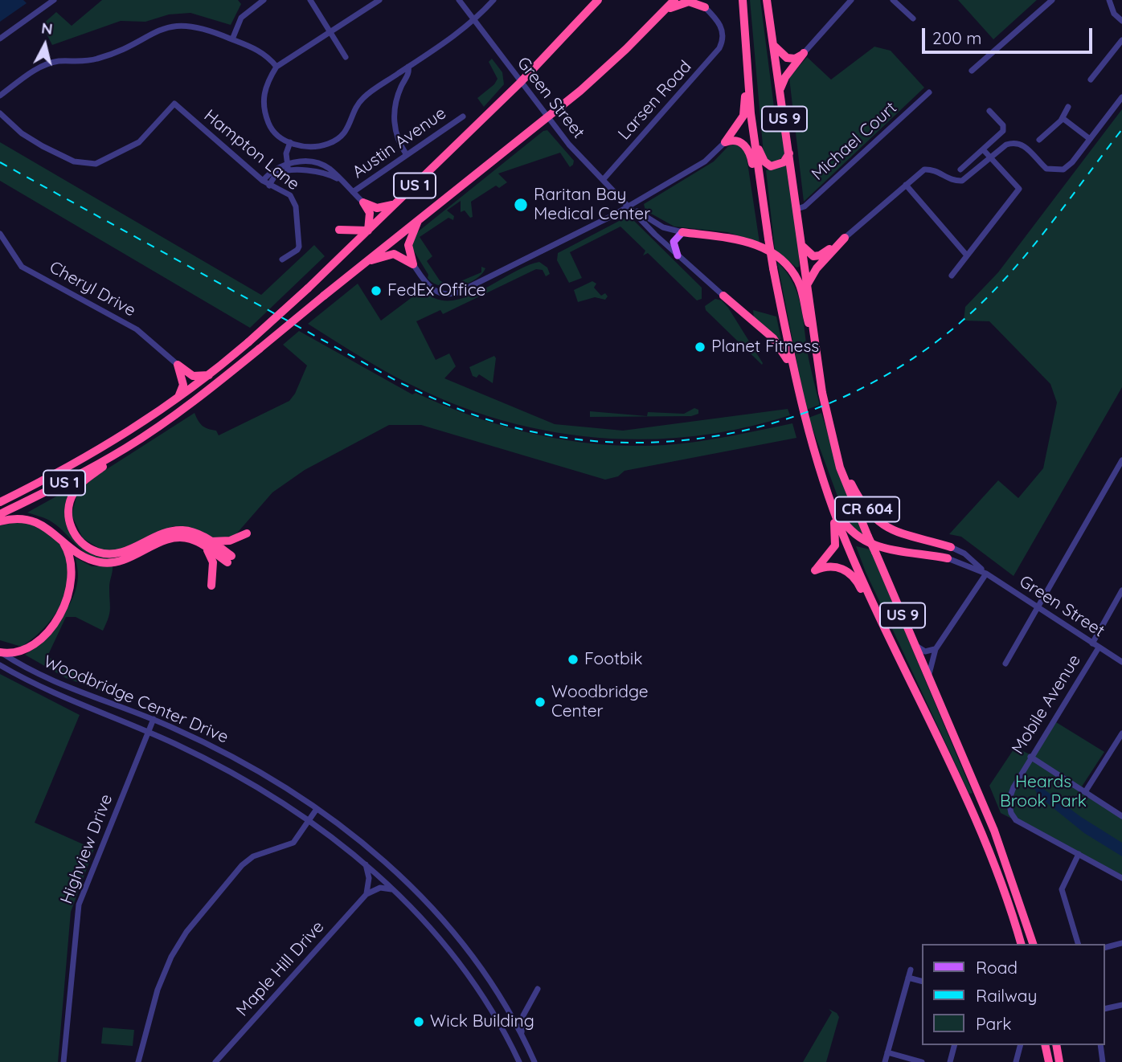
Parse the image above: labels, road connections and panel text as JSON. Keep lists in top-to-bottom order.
{
  "streets": {
    "highway": ["US 9", "US 1", "CR 604"],
    "street": [
      "Green Street",
      "Larsen Road",
      "Michael Court",
      "Austin Avenue",
      "Hampton Lane",
      "Cheryl Drive",
      "Woodbridge Center Drive",
      "Mobile Avenue",
      "Highview Drive",
      "Maple Hill Drive"
    ]
  },
  "crossings": [
    ["Green Street", "Larsen Road"],
    ["Green Street", "US 1"],
    ["Green Street", "CR 604"],
    ["Green Street", "Mobile Avenue"],
    ["US 9", "Michael Court"],
    ["US 9", "CR 604"],
    ["Woodbridge Center Drive", "Highview Drive"]
  ],
  "parks": ["Heards Brook Park"],
  "places": [
    "Raritan Bay Medical Center",
    "FedEx Office",
    "Planet Fitness",
    "Footbik",
    "Woodbridge Center",
    "Wick Building"
  ],
  "legend": ["Road", "Railway", "Park"],
  "scale_bar": "200 m",
  "north": "top"
}
